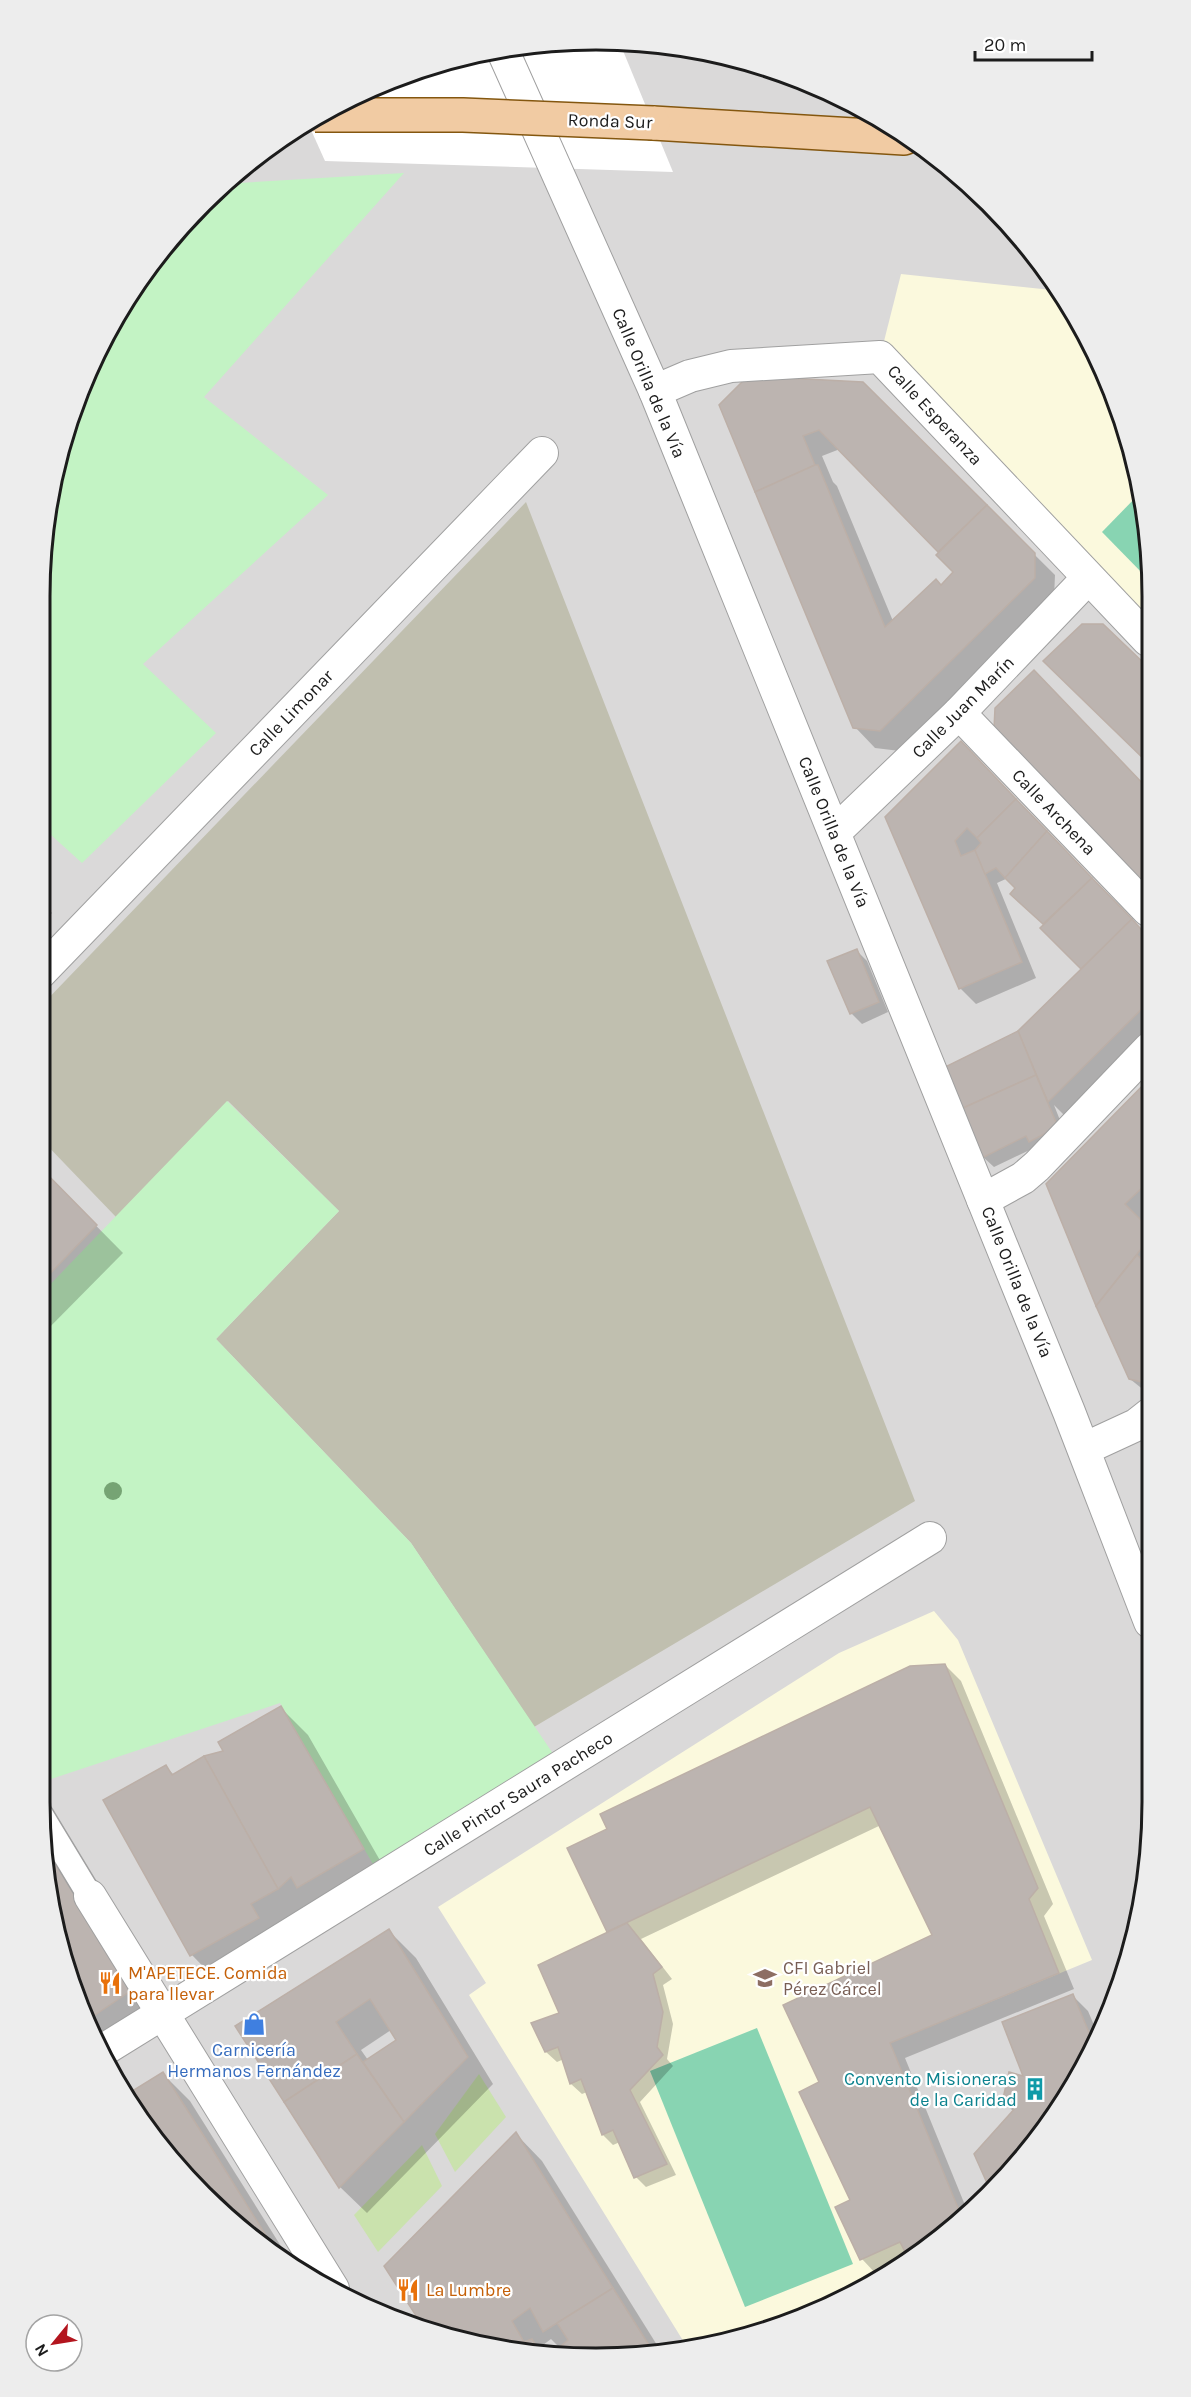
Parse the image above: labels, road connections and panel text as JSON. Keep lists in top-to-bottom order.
{
  "streets": {
    "main road": ["Ronda Sur"],
    "street": [
      "Calle Orilla de la Vía",
      "Calle Esperanza",
      "Calle Juan Marín",
      "Calle Limonar",
      "Calle Archena",
      "Calle Pintor Saura Pacheco"
    ]
  },
  "crossings": [
    ["Calle Orilla de la Vía", "Calle Esperanza"],
    ["Calle Orilla de la Vía", "Calle Juan Marín"],
    ["Calle Esperanza", "Calle Juan Marín"],
    ["Calle Juan Marín", "Calle Archena"]
  ],
  "places": {
    "school or university": ["CFI Gabriel Pérez Cárcel"],
    "restaurant": ["M'APETECE. Comida para llevar", "La Lumbre"],
    "shop": ["Carnicería Hermanos Fernández"],
    "building": ["Convento Misioneras de la Caridad"]
  },
  "scale_bar": "20 m",
  "north": "bottom left"
}
